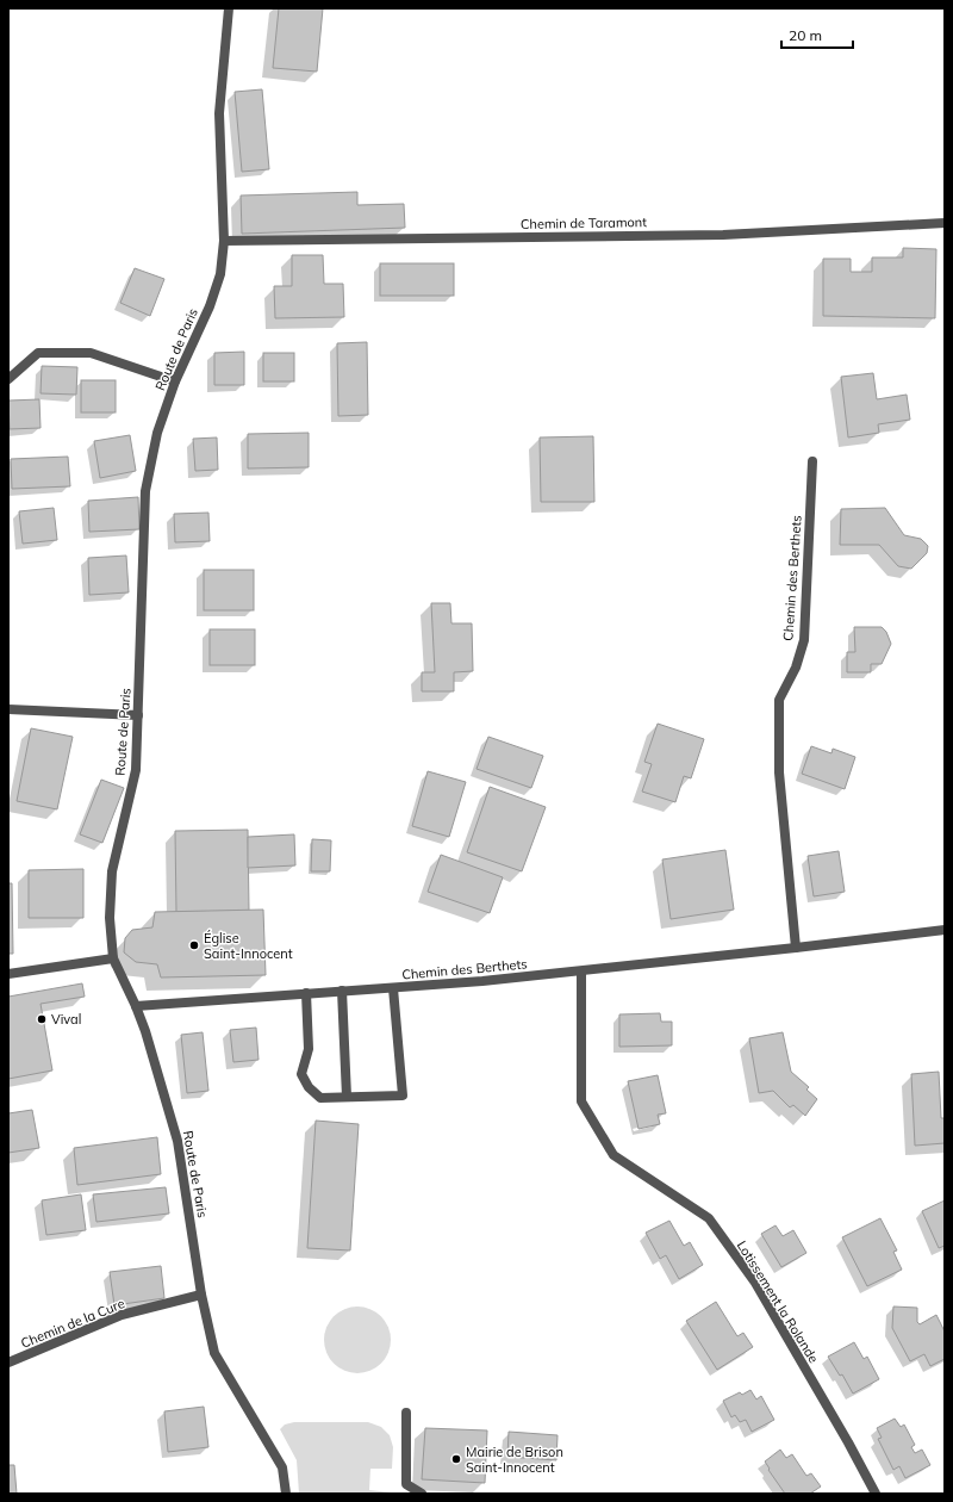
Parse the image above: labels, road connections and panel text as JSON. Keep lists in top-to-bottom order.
{
  "streets": {
    "street": [
      "Chemin de Taramont",
      "Route de Paris",
      "Chemin des Berthets",
      "Lotissement la Rolande",
      "Chemin de la Cure"
    ]
  },
  "crossings": [
    ["Chemin de Taramont", "Route de Paris"],
    ["Route de Paris", "Chemin des Berthets"],
    ["Route de Paris", "Chemin de la Cure"],
    ["Chemin des Berthets", "Lotissement la Rolande"]
  ],
  "places": ["Église Saint-Innocent", "Vival", "Mairie de Brison Saint-Innocent"],
  "scale_bar": "20 m"
}
